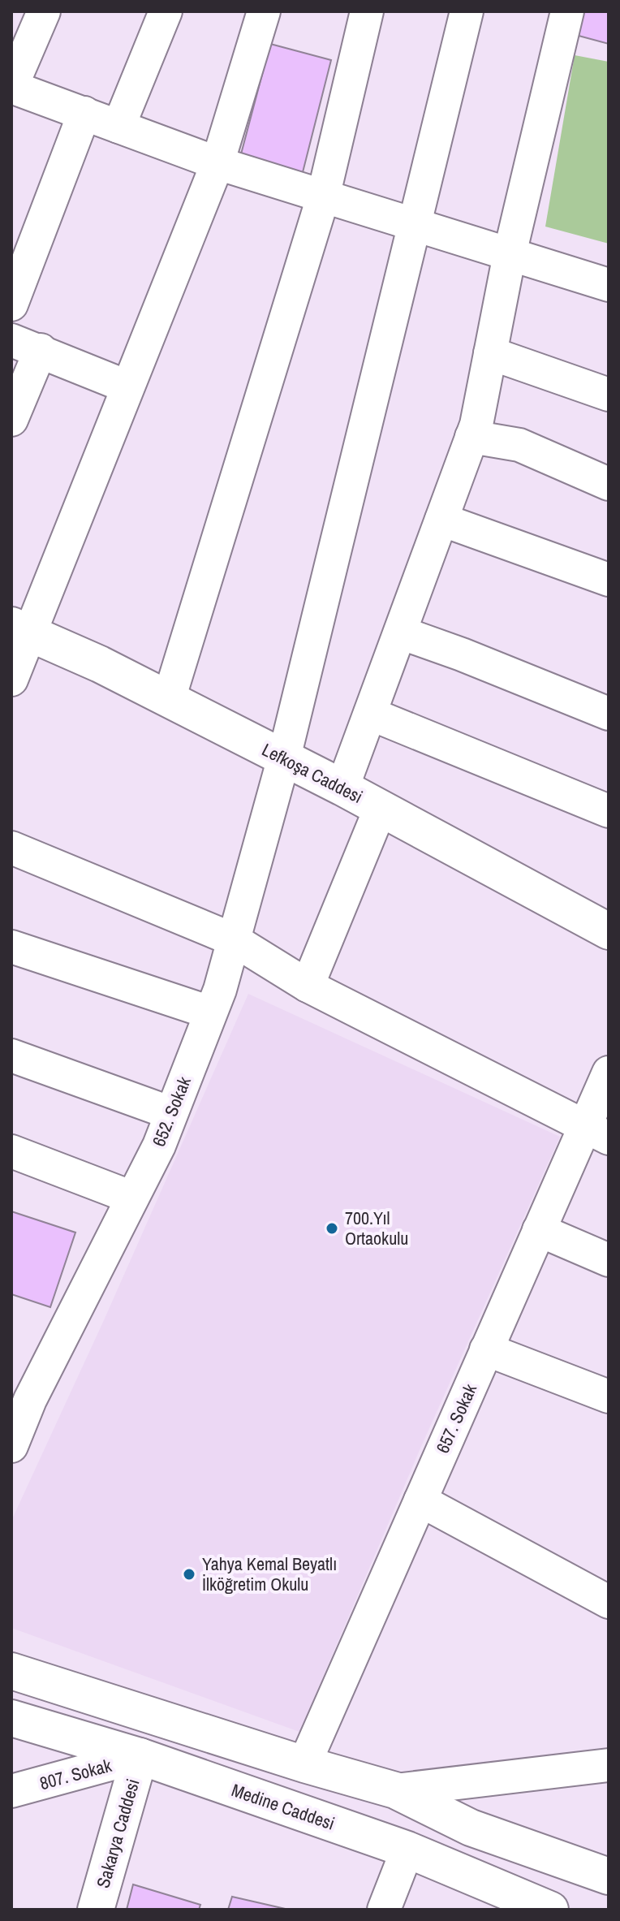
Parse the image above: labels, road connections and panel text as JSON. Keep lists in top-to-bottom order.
{
  "streets": {
    "street": [
      "Lefkoşa Caddesi",
      "652. Sokak",
      "657. Sokak",
      "807. Sokak",
      "Medine Caddesi",
      "Sakarya Caddesi"
    ]
  },
  "crossings": [
    ["Lefkoşa Caddesi", "652. Sokak"],
    ["807. Sokak", "Medine Caddesi"],
    ["807. Sokak", "Sakarya Caddesi"],
    ["Medine Caddesi", "Sakarya Caddesi"]
  ],
  "places": ["700.Yıl Ortaokulu", "Yahya Kemal Beyatlı İlköğretim Okulu"]
}
